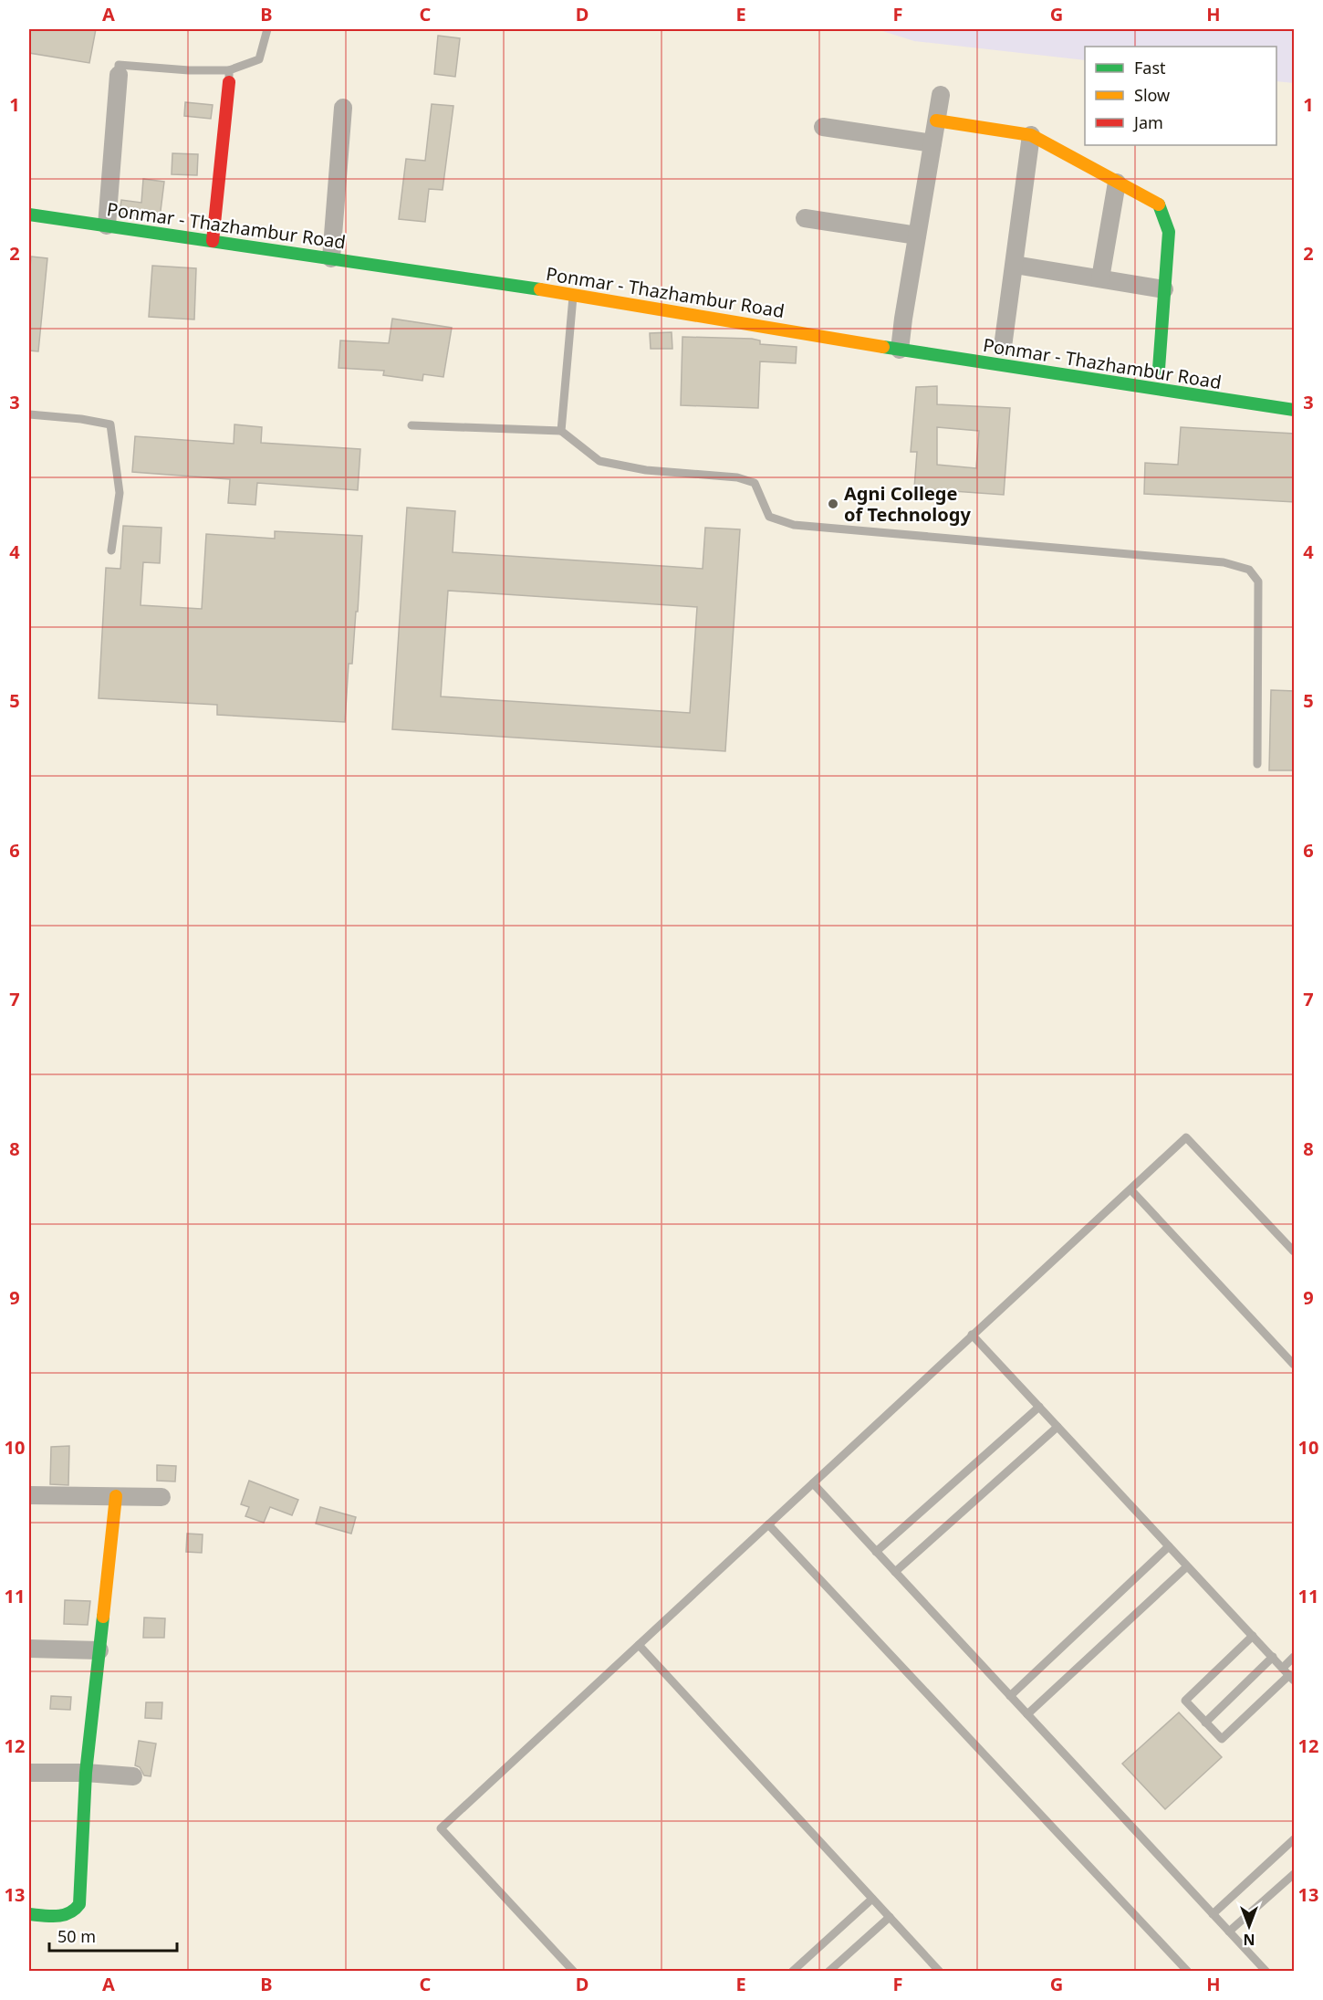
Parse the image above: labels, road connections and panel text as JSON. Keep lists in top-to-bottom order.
{
  "streets": {
    "street": ["Ponmar - Thazhambur Road"]
  },
  "places": ["Agni College of Technology"],
  "legend": ["Fast", "Slow", "Jam"],
  "scale_bar": "50 m",
  "north": "bottom",
  "grid": {
    "columns": [
      "A",
      "B",
      "C",
      "D",
      "E",
      "F",
      "G",
      "H"
    ],
    "rows": [
      "1",
      "2",
      "3",
      "4",
      "5",
      "6",
      "7",
      "8",
      "9",
      "10",
      "11",
      "12",
      "13"
    ]
  }
}
